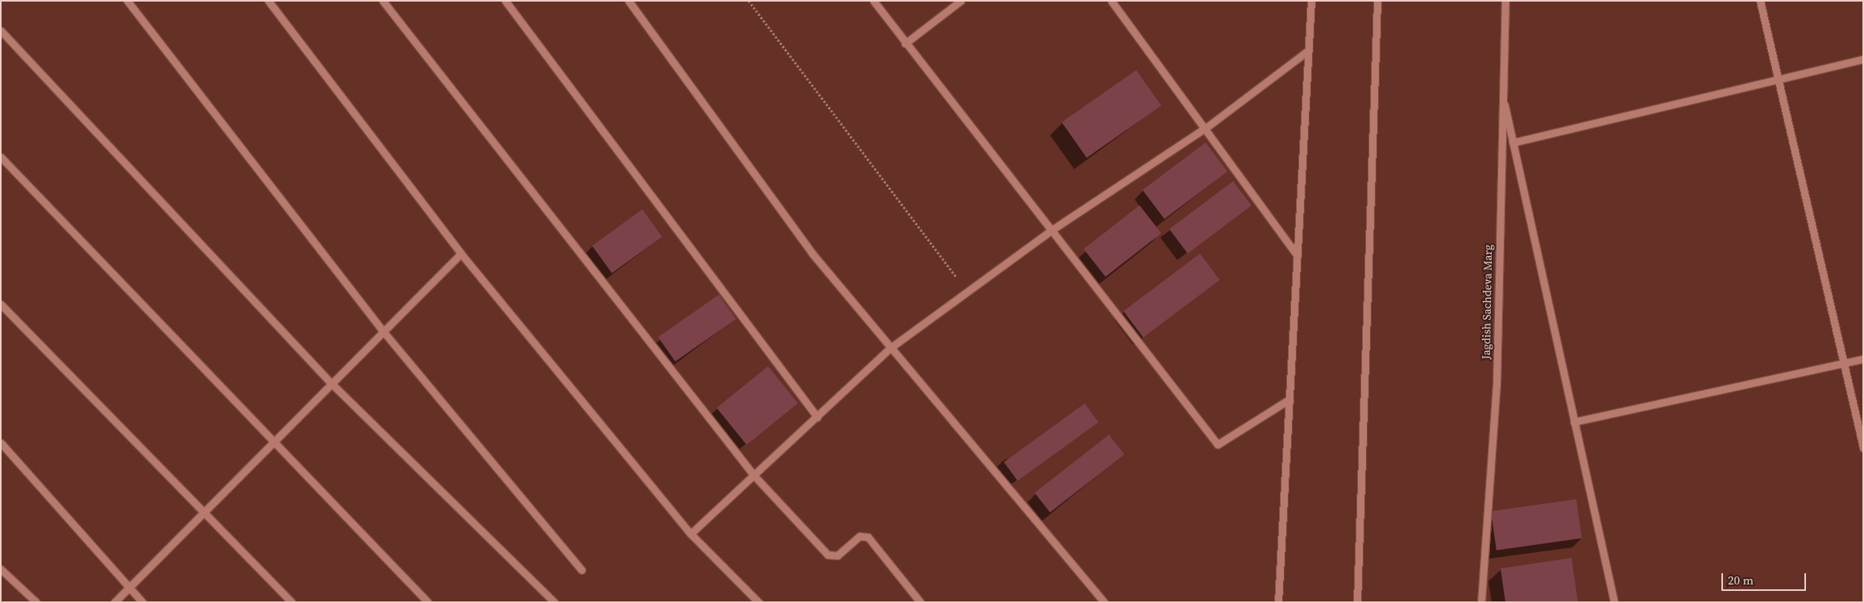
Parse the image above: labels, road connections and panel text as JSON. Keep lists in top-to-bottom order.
{
  "streets": {
    "street": ["Jagdish Sachdeva Marg"]
  },
  "scale_bar": "20 m"
}
